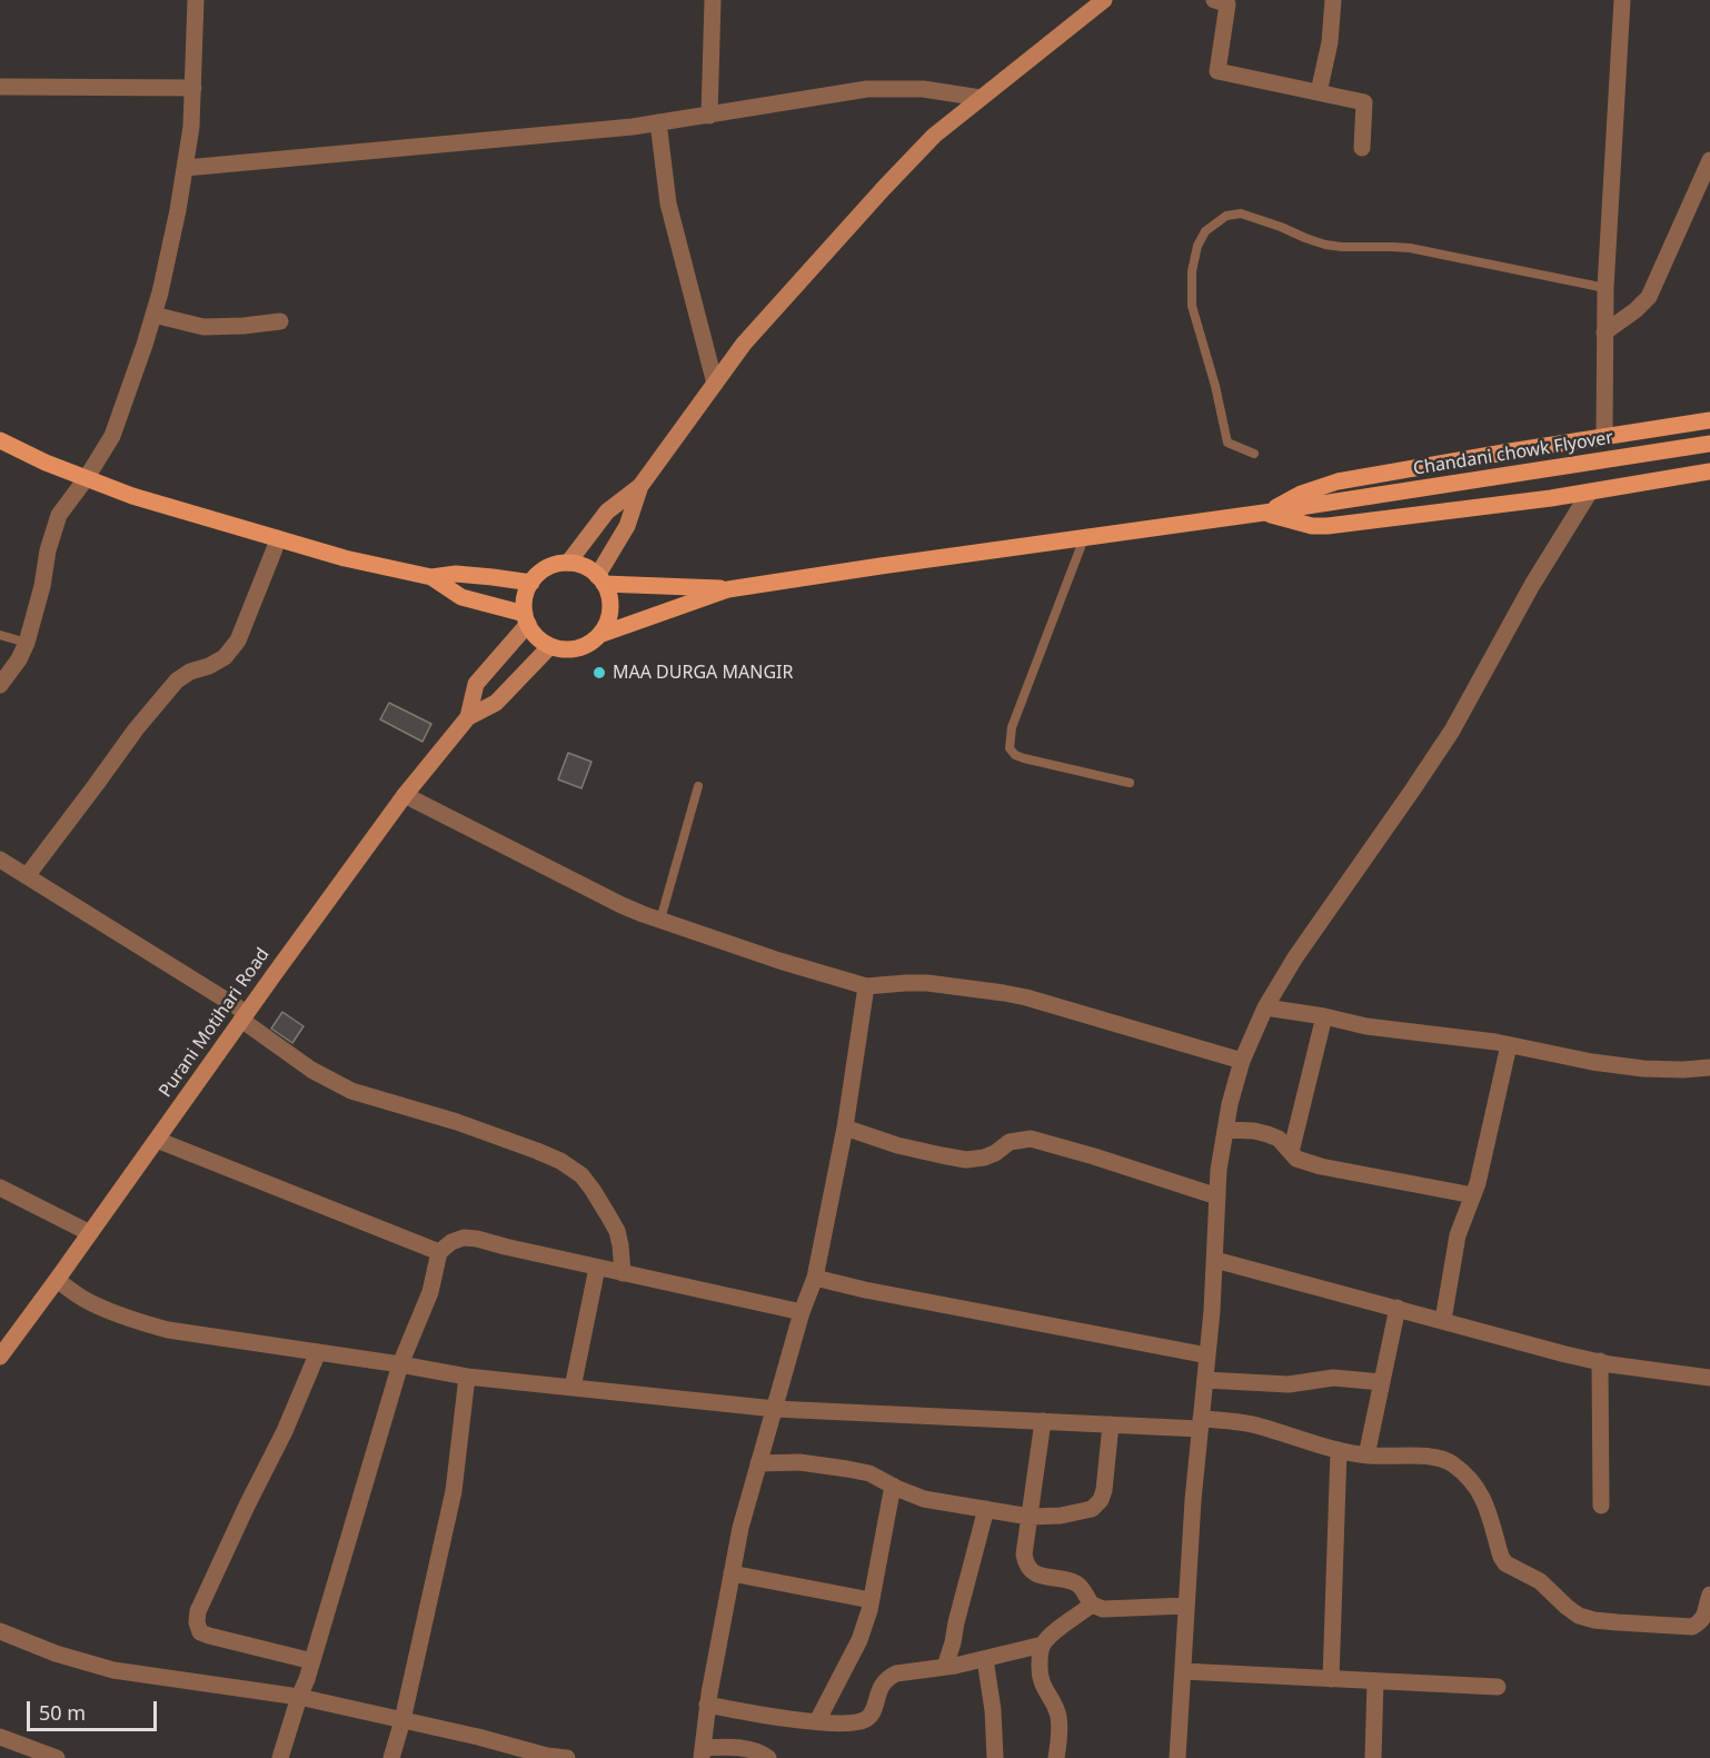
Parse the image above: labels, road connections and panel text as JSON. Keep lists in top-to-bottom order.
{
  "streets": {
    "main road": ["Chandani chowk Flyover", "Purani Motihari Road"]
  },
  "places": ["MAA DURGA MANGIR"],
  "scale_bar": "50 m"
}
